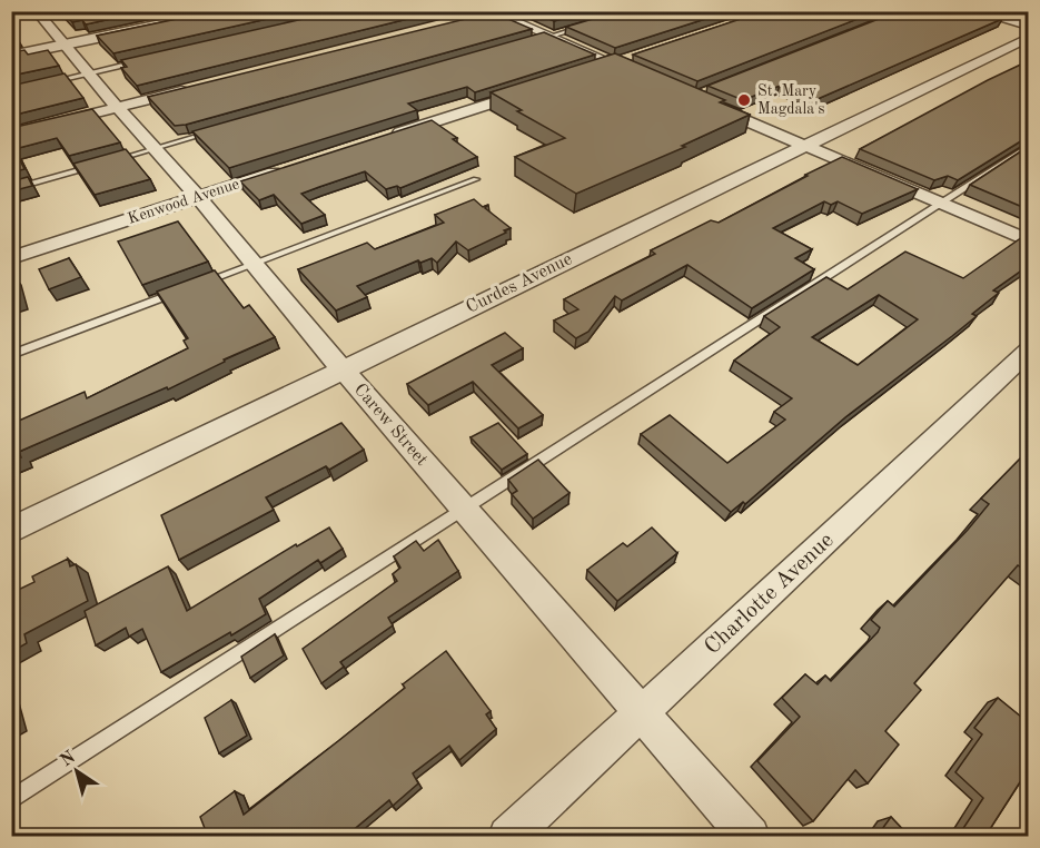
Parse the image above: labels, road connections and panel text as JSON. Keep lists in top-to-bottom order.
{
  "streets": {
    "street": [
      "Kenwood Avenue",
      "Curdes Avenue",
      "Carew Street",
      "Charlotte Avenue"
    ]
  },
  "crossings": [
    ["Kenwood Avenue", "Carew Street"],
    ["Curdes Avenue", "Carew Street"],
    ["Carew Street", "Charlotte Avenue"]
  ],
  "places": ["St. Mary Magdala's"],
  "north": "top left"
}
